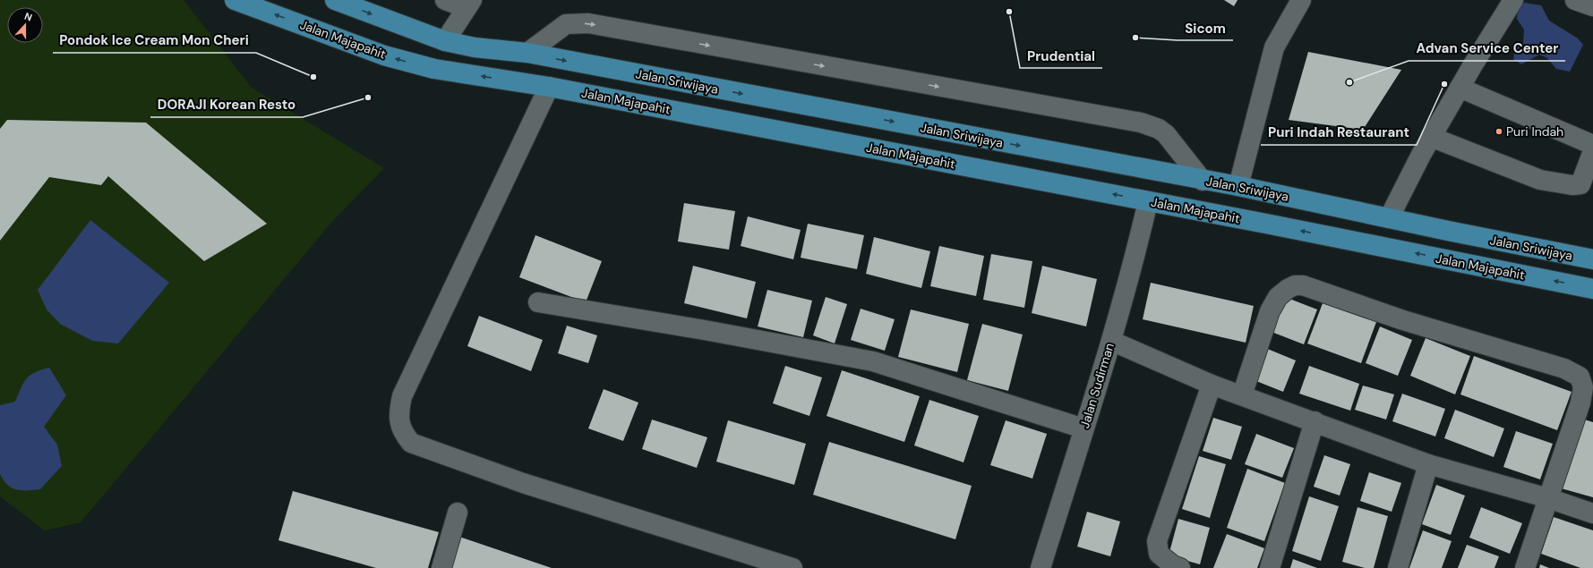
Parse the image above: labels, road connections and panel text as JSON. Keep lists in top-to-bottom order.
{
  "streets": {
    "main road": ["Jalan Majapahit", "Jalan Sriwijaya"],
    "street": ["Jalan Sudirman"]
  },
  "crossings": [
    ["Jalan Majapahit", "Jalan Sudirman"]
  ],
  "one_way": ["Jalan Majapahit", "Jalan Sriwijaya"],
  "places": [
    "Prudential",
    "Sicom",
    "Pondok Ice Cream Mon Cheri",
    "Advan Service Center",
    "Puri Indah Restaurant",
    "DORAJI Korean Resto",
    "Puri Indah"
  ],
  "north": "top"
}
